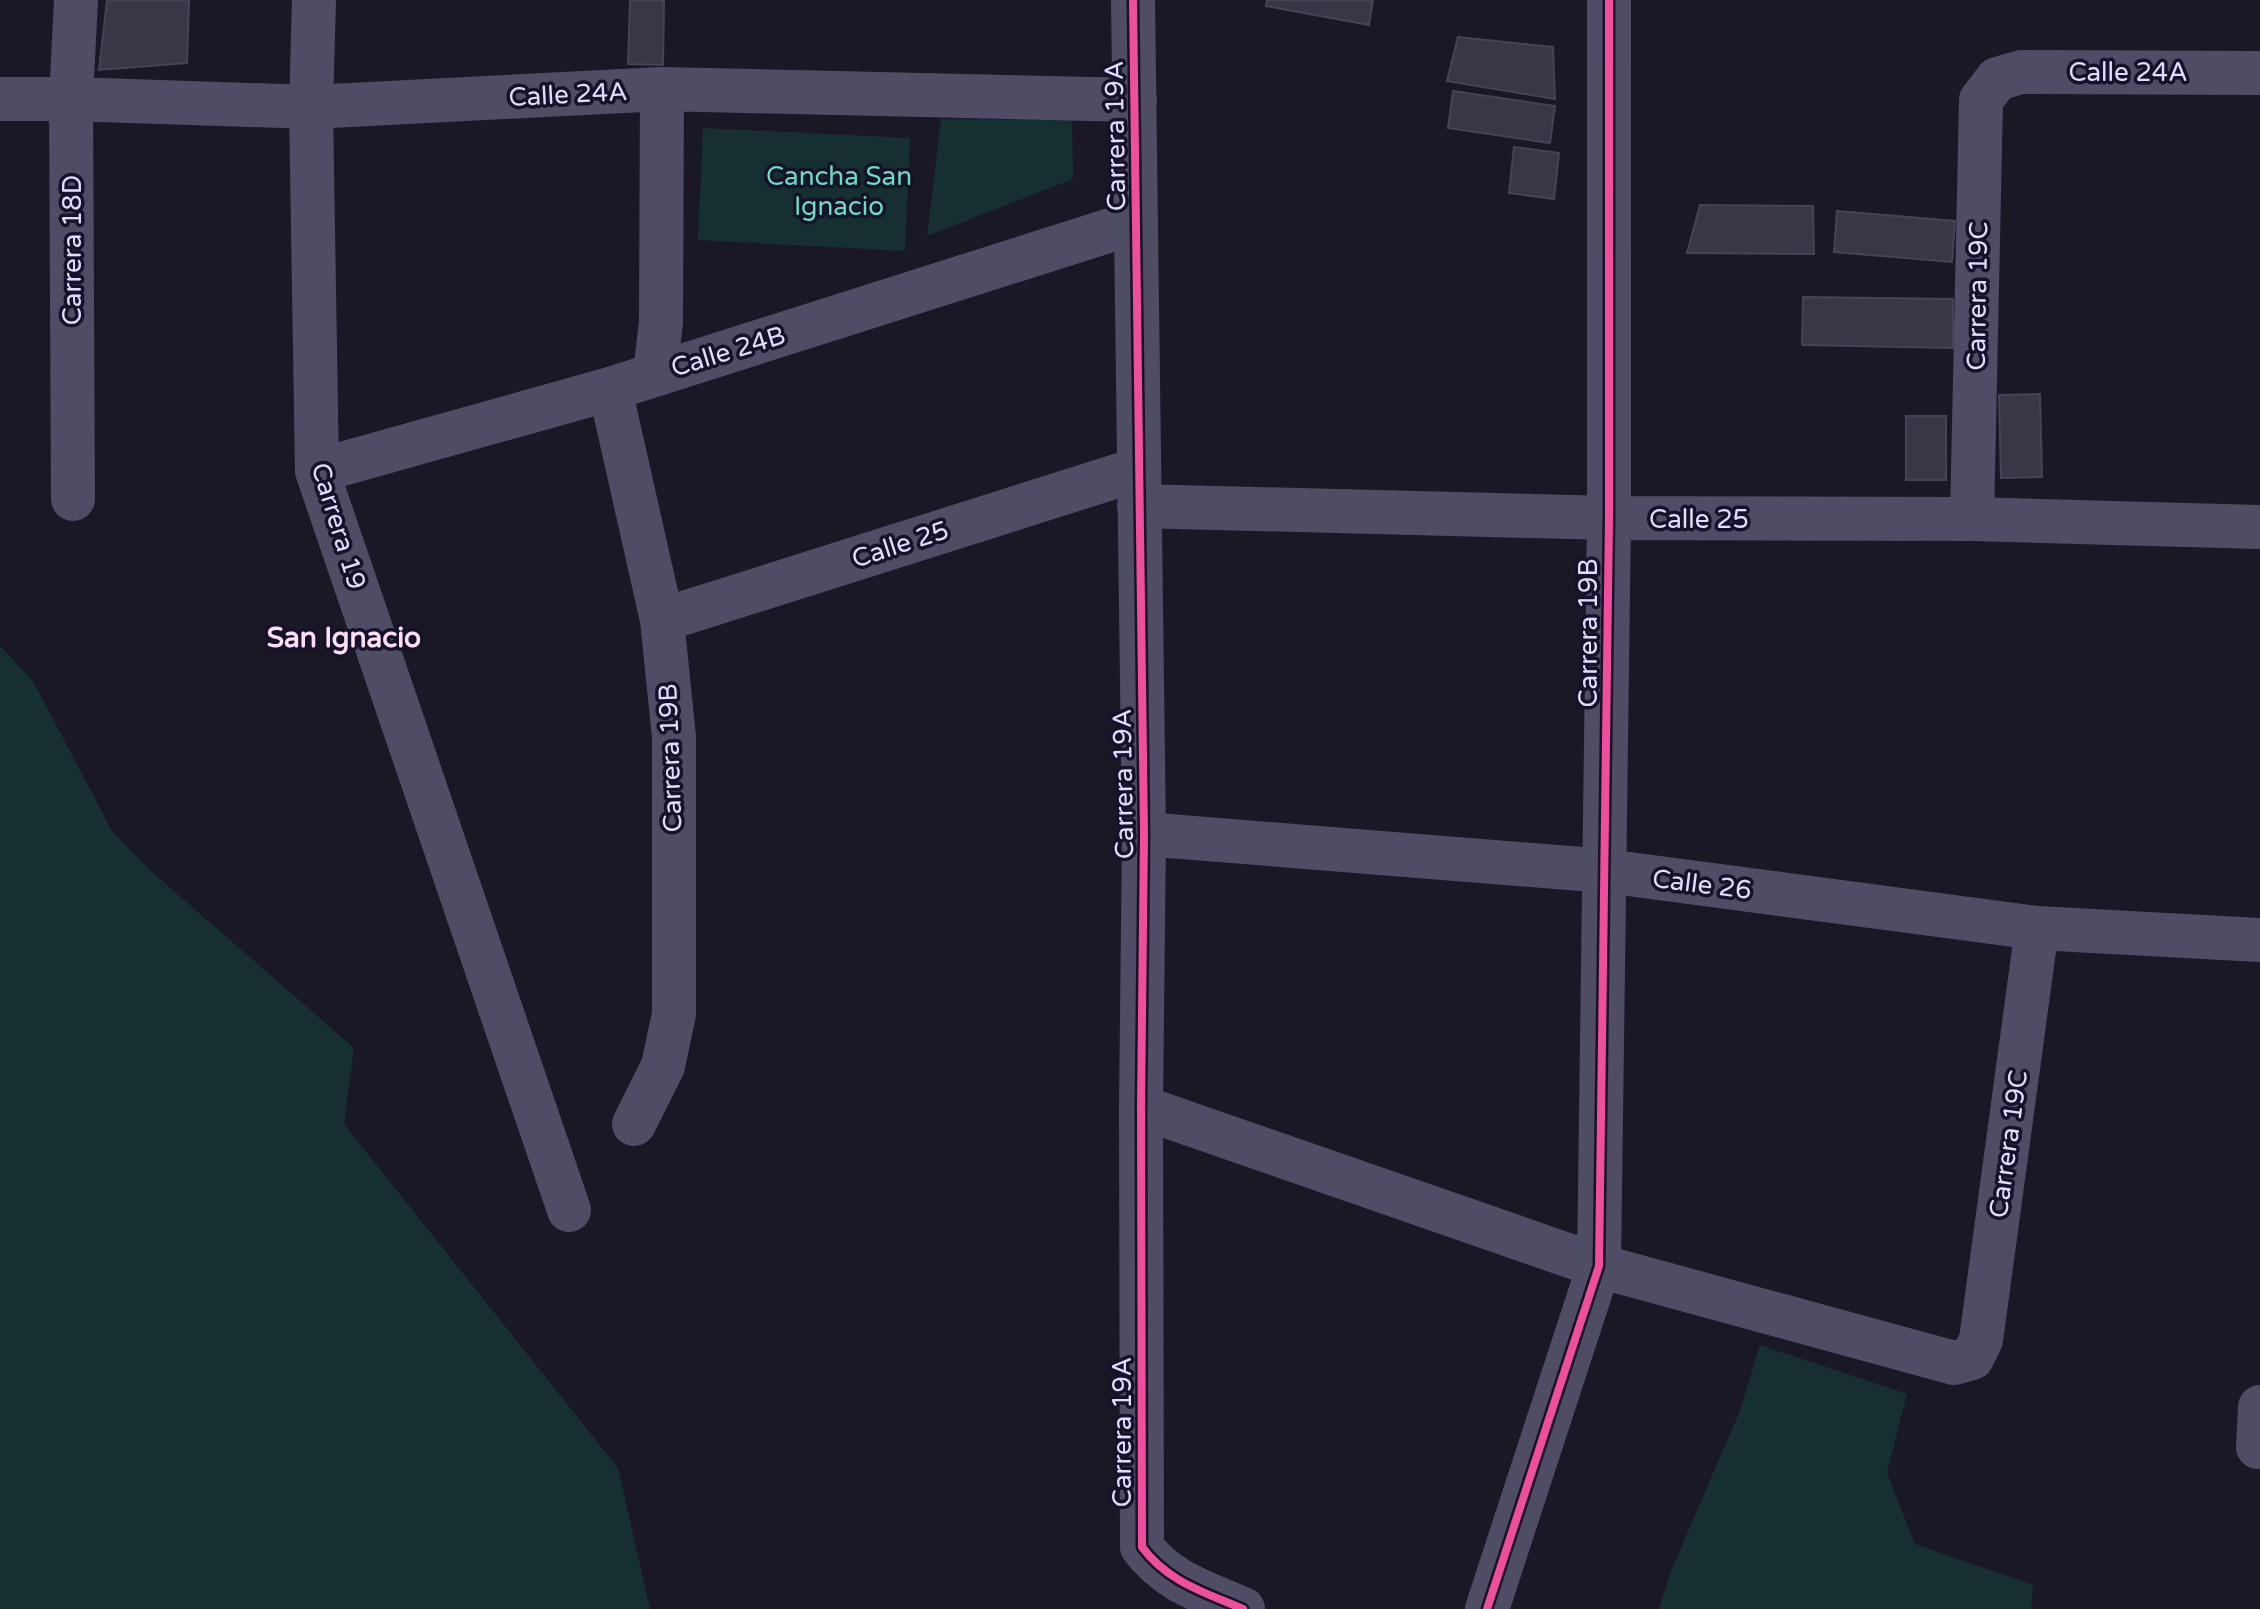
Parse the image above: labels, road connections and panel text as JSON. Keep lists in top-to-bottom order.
{
  "streets": {
    "street": [
      "Calle 24A",
      "Carrera 19A",
      "Carrera 18D",
      "Carrera 19C",
      "Calle 24B",
      "Calle 25",
      "Carrera 19",
      "Carrera 19B",
      "Calle 26"
    ]
  },
  "crossings": [
    ["Calle 24A", "Carrera 19A"],
    ["Calle 24A", "Carrera 18D"],
    ["Calle 24A", "Carrera 19C"],
    ["Calle 24A", "Carrera 19"],
    ["Carrera 19A", "Calle 24B"],
    ["Carrera 19A", "Calle 25"],
    ["Carrera 19A", "Calle 26"],
    ["Carrera 19C", "Calle 25"],
    ["Carrera 19C", "Carrera 19B"],
    ["Carrera 19C", "Calle 26"],
    ["Calle 24B", "Carrera 19"],
    ["Calle 24B", "Carrera 19B"],
    ["Calle 25", "Carrera 19B"],
    ["Carrera 19B", "Calle 26"]
  ],
  "districts": ["San Ignacio"],
  "parks": ["Cancha San Ignacio"]
}
